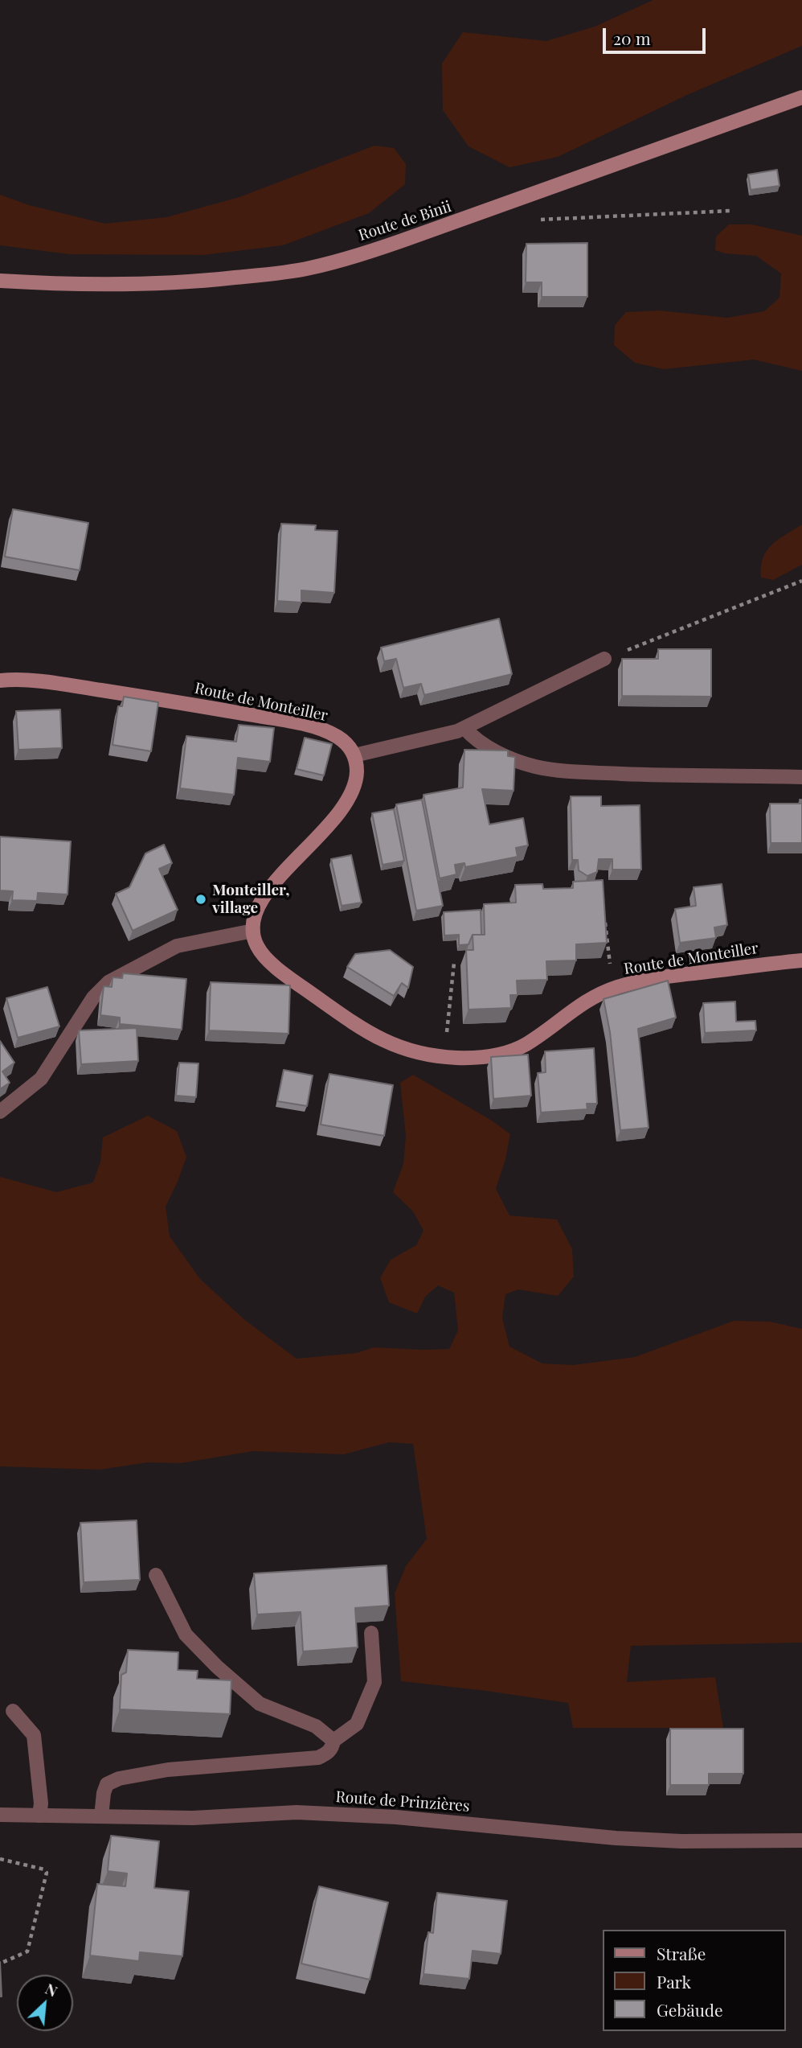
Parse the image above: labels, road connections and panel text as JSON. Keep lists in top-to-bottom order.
{
  "streets": {
    "street": ["Route de Binii", "Route de Monteiller", "Route de Prinzières"]
  },
  "places": ["Monteiller, village"],
  "legend": ["Straße", "Park", "Gebäude"],
  "scale_bar": "20 m",
  "north": "top right"
}
